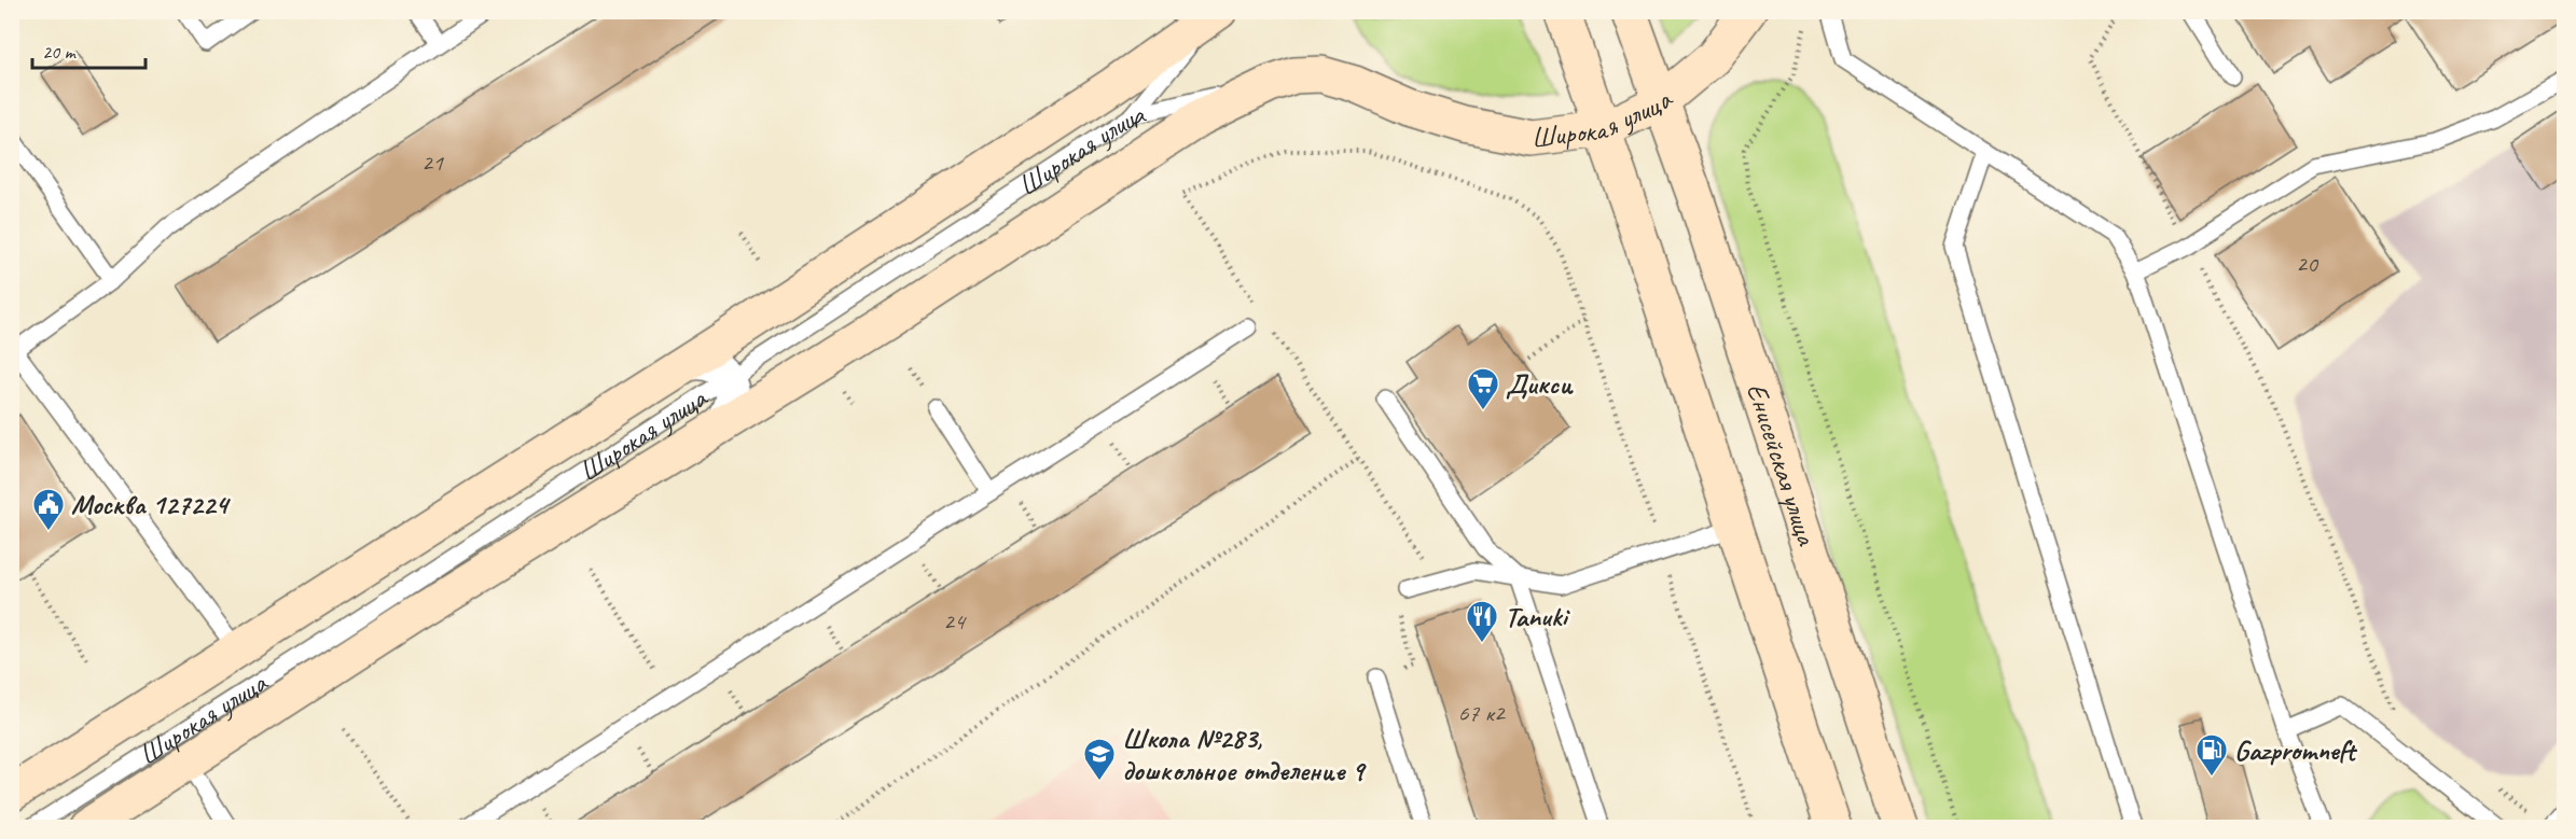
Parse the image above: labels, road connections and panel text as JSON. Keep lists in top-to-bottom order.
{
  "streets": {
    "main road": ["Широкая улица", "Енисейская улица"]
  },
  "crossings": [
    ["Широкая улица", "Енисейская улица"]
  ],
  "places": {
    "supermarket": ["Дикси"],
    "public building": ["Москва 127224"],
    "restaurant": ["Tanuki"],
    "fuel station": ["Gazpromneft"],
    "school or university": ["Школа №283, дошкольное отделение 9"]
  },
  "house_numbers": [
    "21",
    "20",
    "24",
    "67 к2"
  ],
  "scale_bar": "20 m"
}
